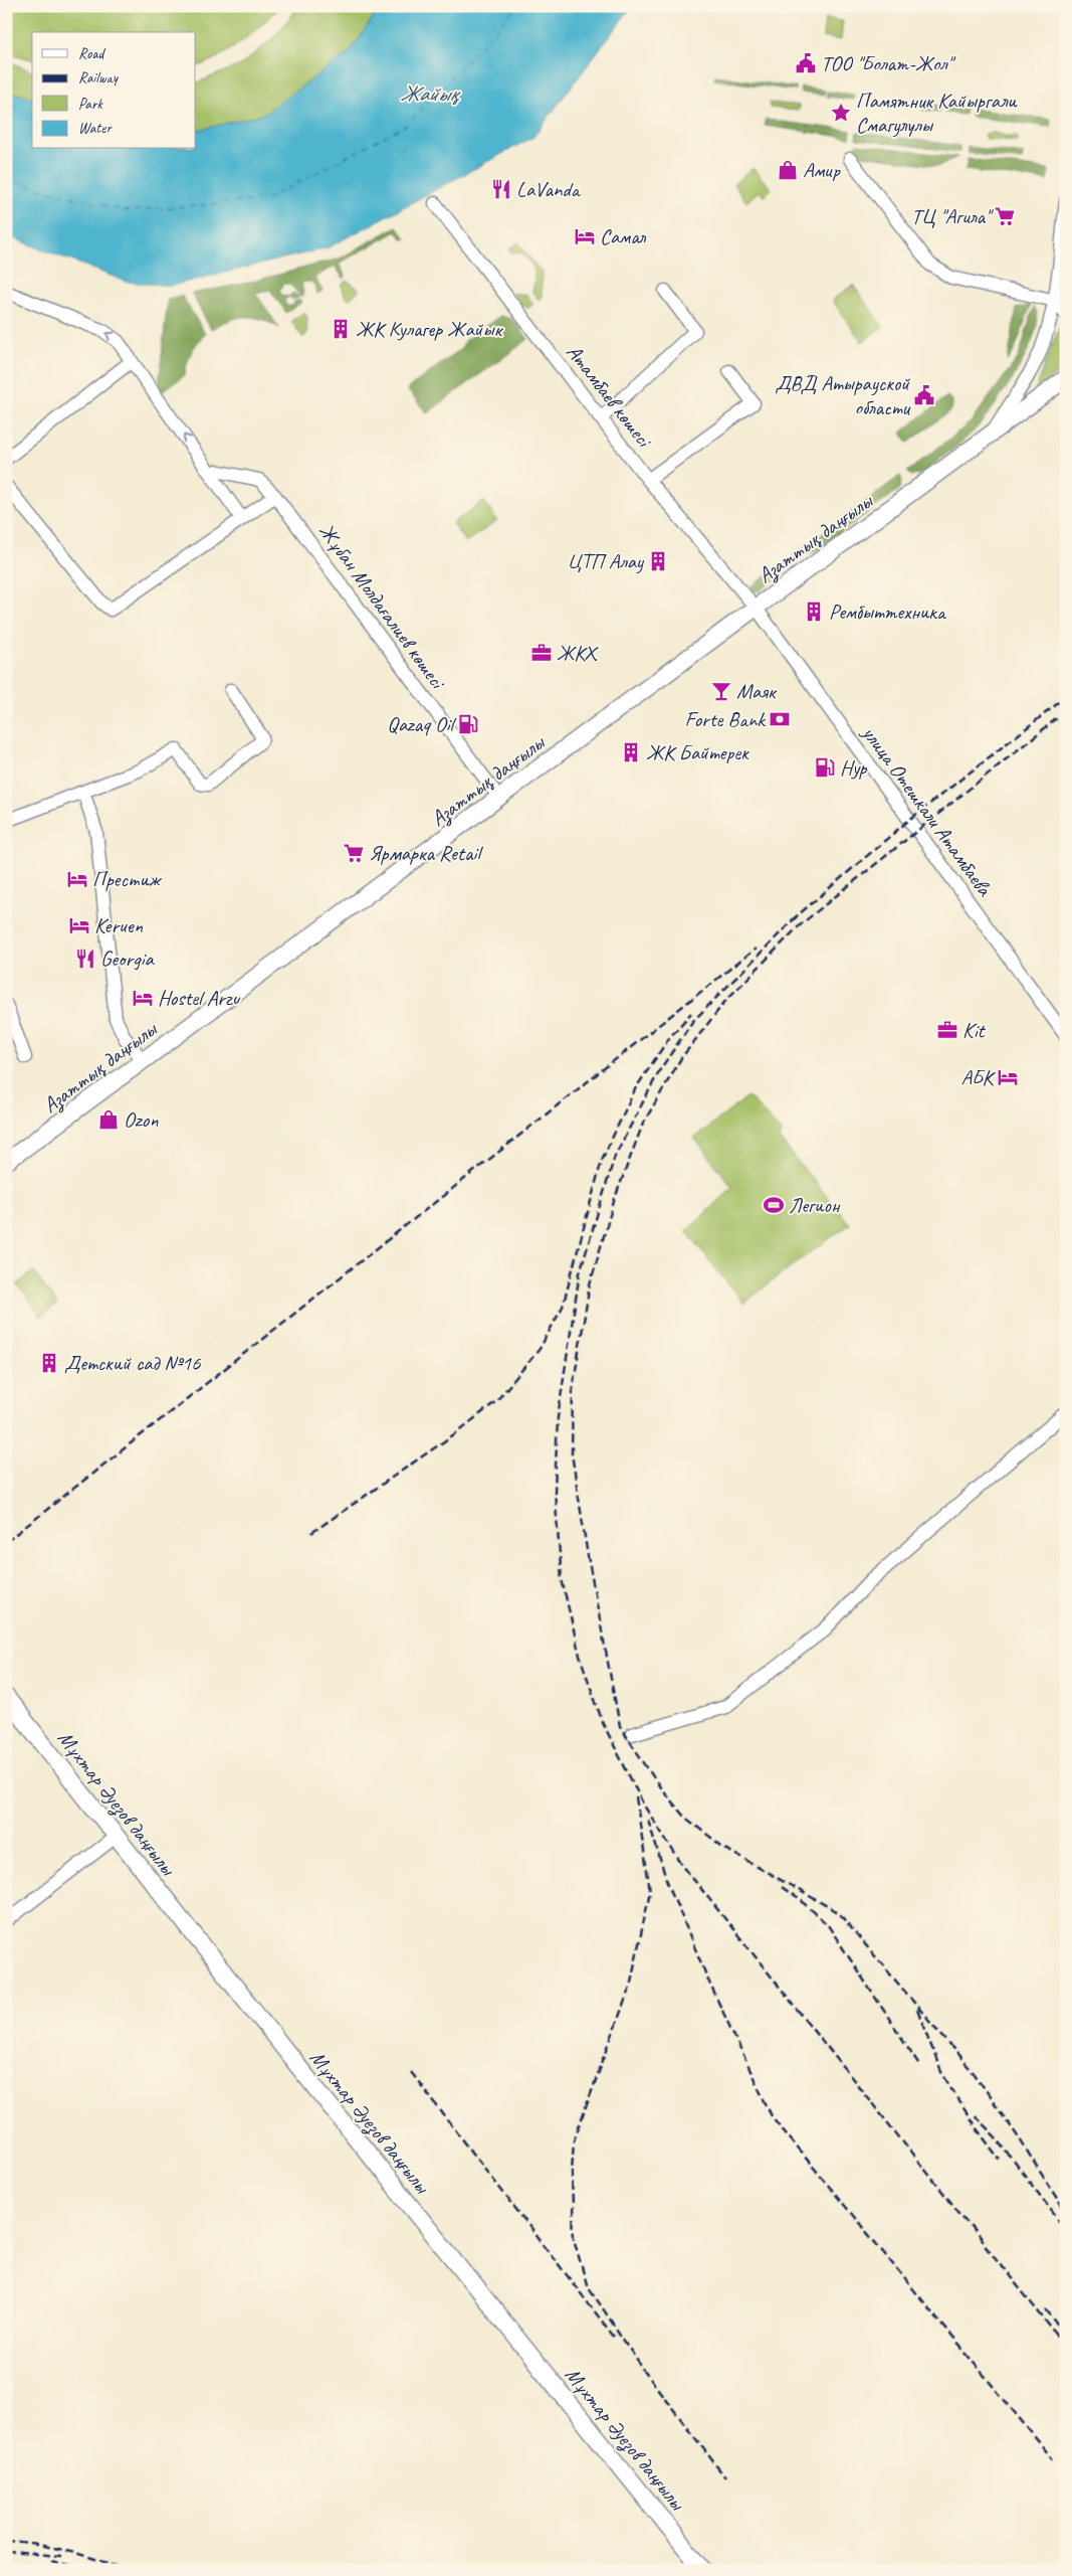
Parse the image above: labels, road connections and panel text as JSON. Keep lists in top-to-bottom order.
{
  "streets": {
    "main road": ["Азаттық даңғылы", "Мұхтар Әуезов даңғылы"],
    "street": ["Атамбаев көшесі", "Жұбан Молдағалиев көшесі", "улица Отешкали Атамбаева"]
  },
  "crossings": [
    ["Атамбаев көшесі", "Азаттық даңғылы"],
    ["Атамбаев көшесі", "улица Отешкали Атамбаева"],
    ["Азаттық даңғылы", "Жұбан Молдағалиев көшесі"],
    ["Азаттық даңғылы", "улица Отешкали Атамбаева"]
  ],
  "water": ["Жайық"],
  "places": {
    "public building": ["ТОО \"Болат-Жол\"", "ДВД Атырауской области"],
    "place": ["Памятник Кайыргали Смагулулы"],
    "shop": ["Амир", "Ozon"],
    "restaurant": ["LaVanda", "Georgia"],
    "supermarket": ["ТЦ \"Агила\"", "Ярмарка Retail"],
    "hotel": [
      "Самал",
      "Престиж",
      "Keruen",
      "Hostel Arzu",
      "АБК"
    ],
    "building": [
      "ЖК Кулагер Жайык",
      "ЦТП Алау",
      "Рембыттехника",
      "ЖК Байтерек",
      "Детский сад №16"
    ],
    "office": ["ЖКХ", "Kit"],
    "bar": ["Маяк"],
    "bank": ["Forte Bank"],
    "fuel station": ["Qazaq Oil", "Нур"],
    "sports": ["Легион"]
  },
  "legend": [
    "Road",
    "Railway",
    "Park",
    "Water"
  ]
}
